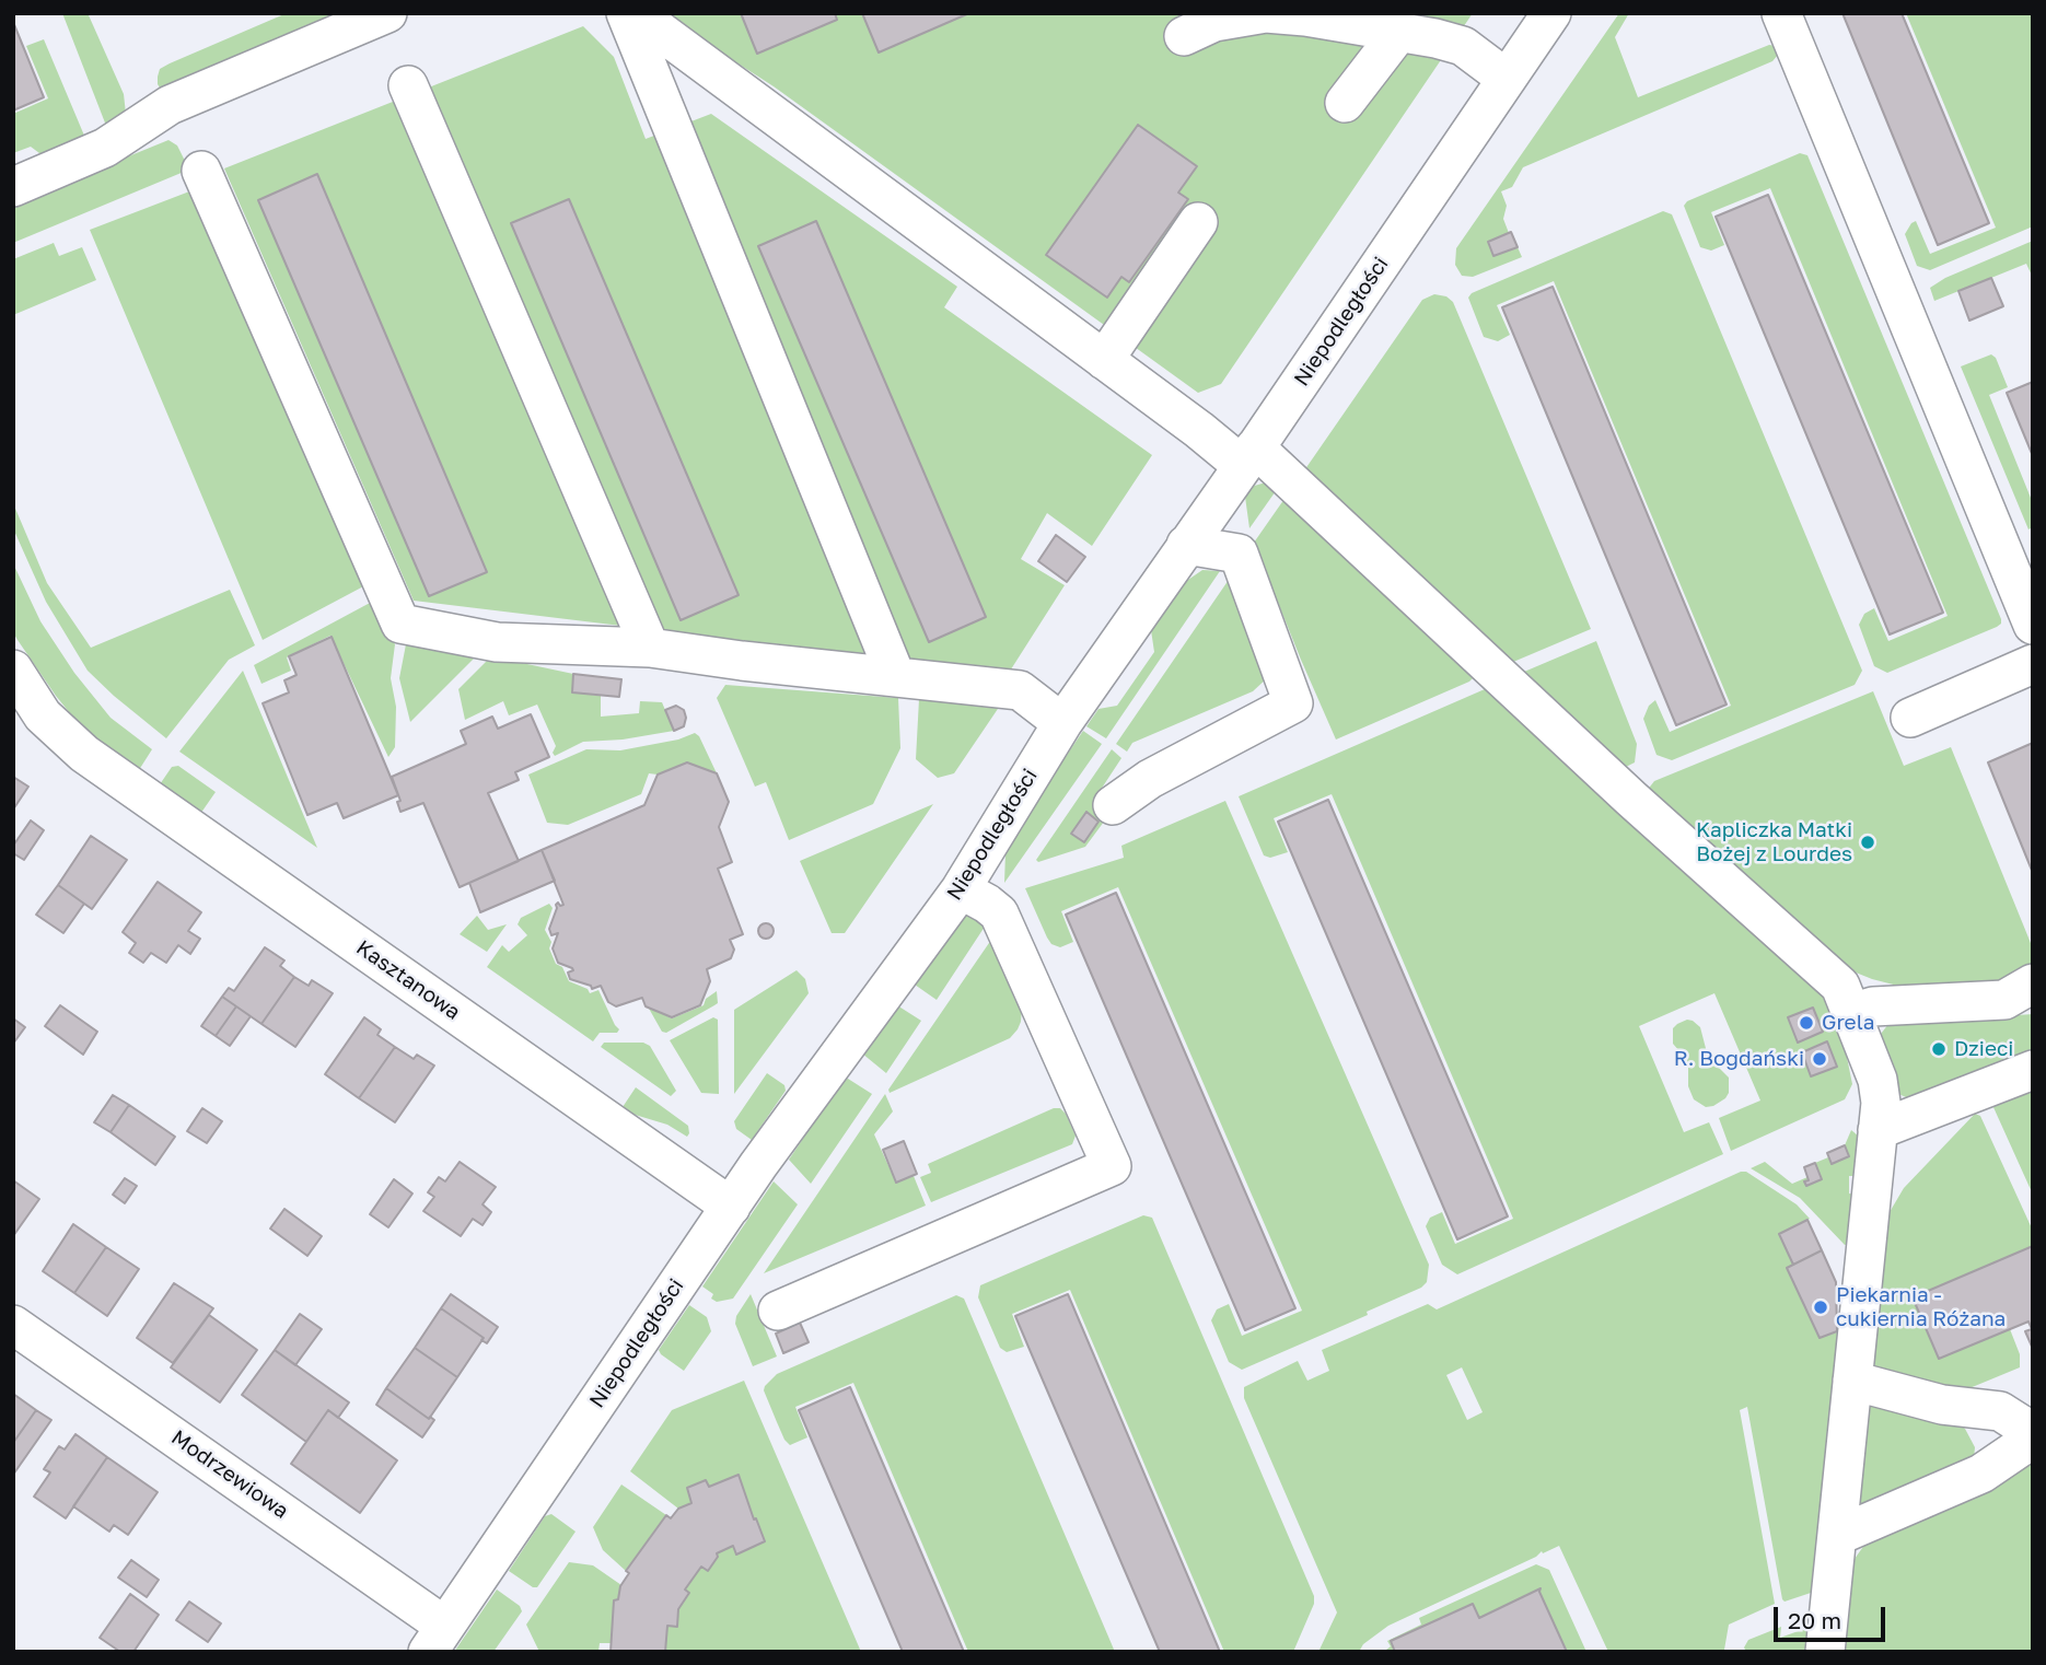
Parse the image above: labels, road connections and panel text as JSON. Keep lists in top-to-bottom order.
{
  "streets": {
    "street": ["Niepodległości", "Kasztanowa", "Modrzewiowa"]
  },
  "crossings": [
    ["Niepodległości", "Kasztanowa"],
    ["Niepodległości", "Modrzewiowa"]
  ],
  "places": [
    "Kapliczka Matki Bożej z Lourdes",
    "Grela",
    "Dzieci",
    "R. Bogdański",
    "Piekarnia - cukiernia Różana"
  ],
  "scale_bar": "20 m"
}
